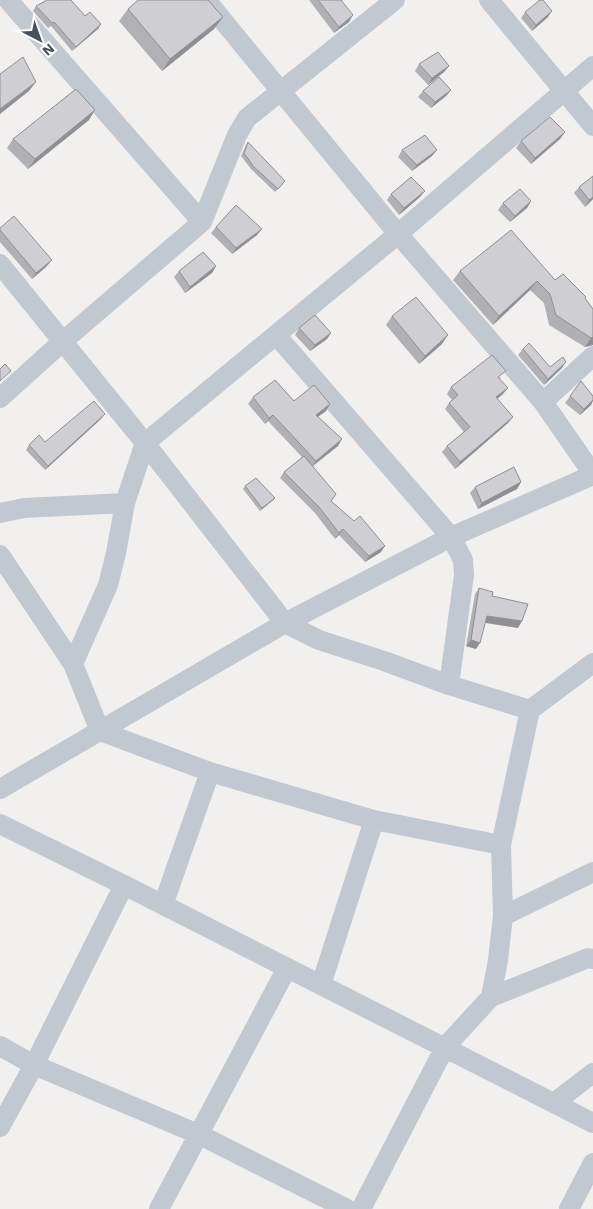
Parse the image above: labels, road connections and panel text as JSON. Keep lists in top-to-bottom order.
{
  "north": "bottom right"
}
